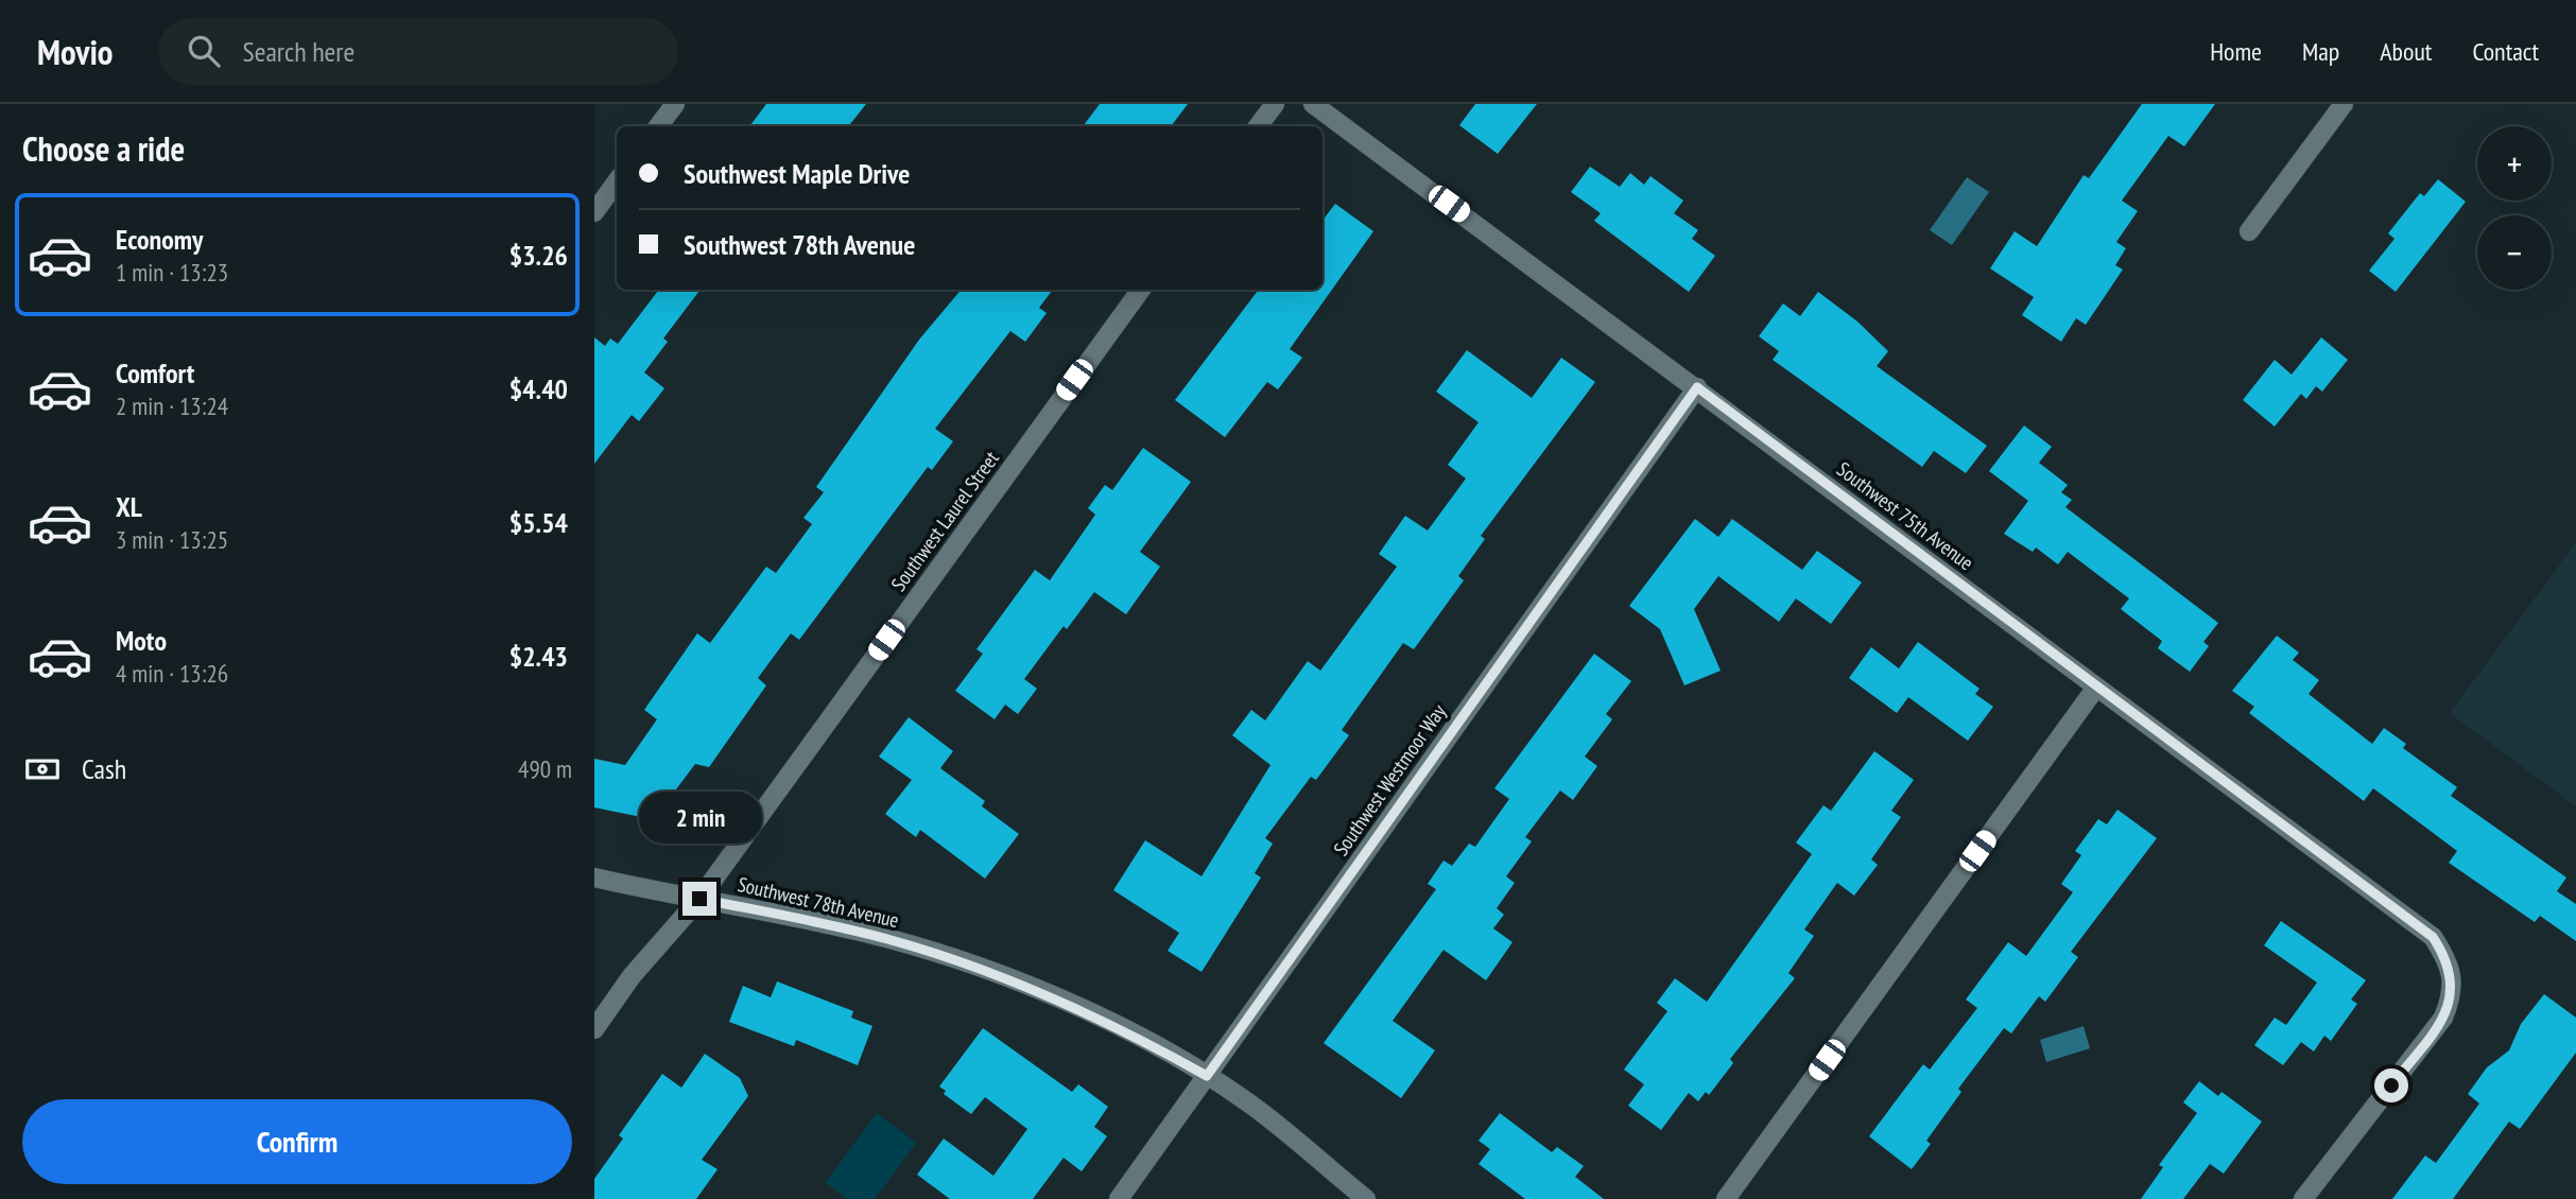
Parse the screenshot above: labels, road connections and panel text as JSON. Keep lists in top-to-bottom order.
{
  "streets": {
    "street": [
      "Southwest 75th Avenue",
      "Southwest Laurel Street",
      "Southwest Westmoor Way",
      "Southwest 78th Avenue"
    ]
  },
  "crossings": [
    ["Southwest 75th Avenue", "Southwest Westmoor Way"],
    ["Southwest Laurel Street", "Southwest 78th Avenue"],
    ["Southwest Westmoor Way", "Southwest 78th Avenue"]
  ],
  "page": {
    "header": "Movio",
    "search": "Search here",
    "nav": [
      "Home",
      "Map",
      "About",
      "Contact"
    ],
    "heading": "Choose a ride",
    "map_buttons": ["+", "−"],
    "banner": ["Southwest Maple Drive", "Southwest 78th Avenue"],
    "list": [
      {
        "name": "Economy",
        "note": "1 min · 13:23",
        "value": "$3.26"
      },
      {
        "name": "Comfort",
        "note": "2 min · 13:24",
        "value": "$4.40"
      },
      {
        "name": "XL",
        "note": "3 min · 13:25",
        "value": "$5.54"
      },
      {
        "name": "Moto",
        "note": "4 min · 13:26",
        "value": "$2.43"
      }
    ],
    "pay": ["Cash", "490 m"],
    "bubble": "2 min",
    "buttons": "Confirm"
  }
}
